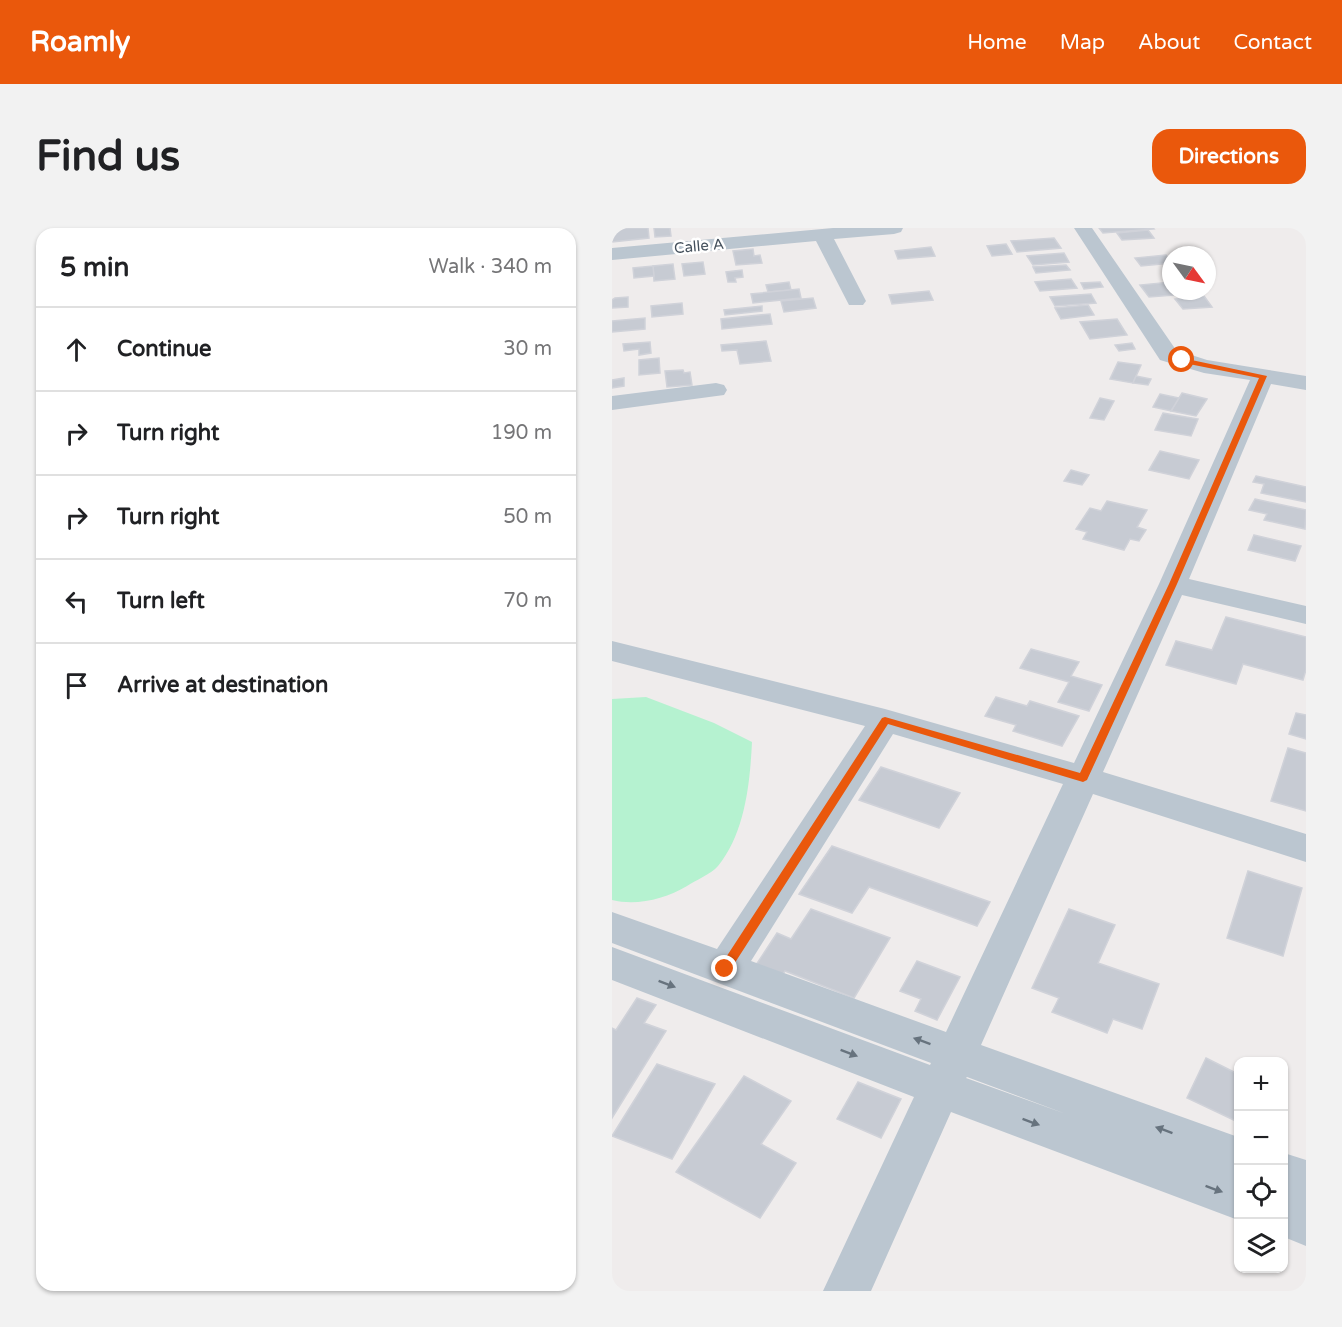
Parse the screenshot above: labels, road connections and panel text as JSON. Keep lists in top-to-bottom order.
{
  "streets": {
    "street": ["Calle A"]
  },
  "north": "bottom right",
  "page": {
    "header": "Roamly",
    "nav": [
      "Home",
      "Map",
      "About",
      "Contact"
    ],
    "buttons": "Directions",
    "title": "Find us",
    "heading": ["5 min", "Walk · 340 m"],
    "list": [
      ["Continue", "30 m"],
      ["Turn right", "190 m"],
      ["Turn right", "50 m"],
      ["Turn left", "70 m"],
      "Arrive at destination"
    ],
    "map_buttons": ["+", "−"]
  }
}
